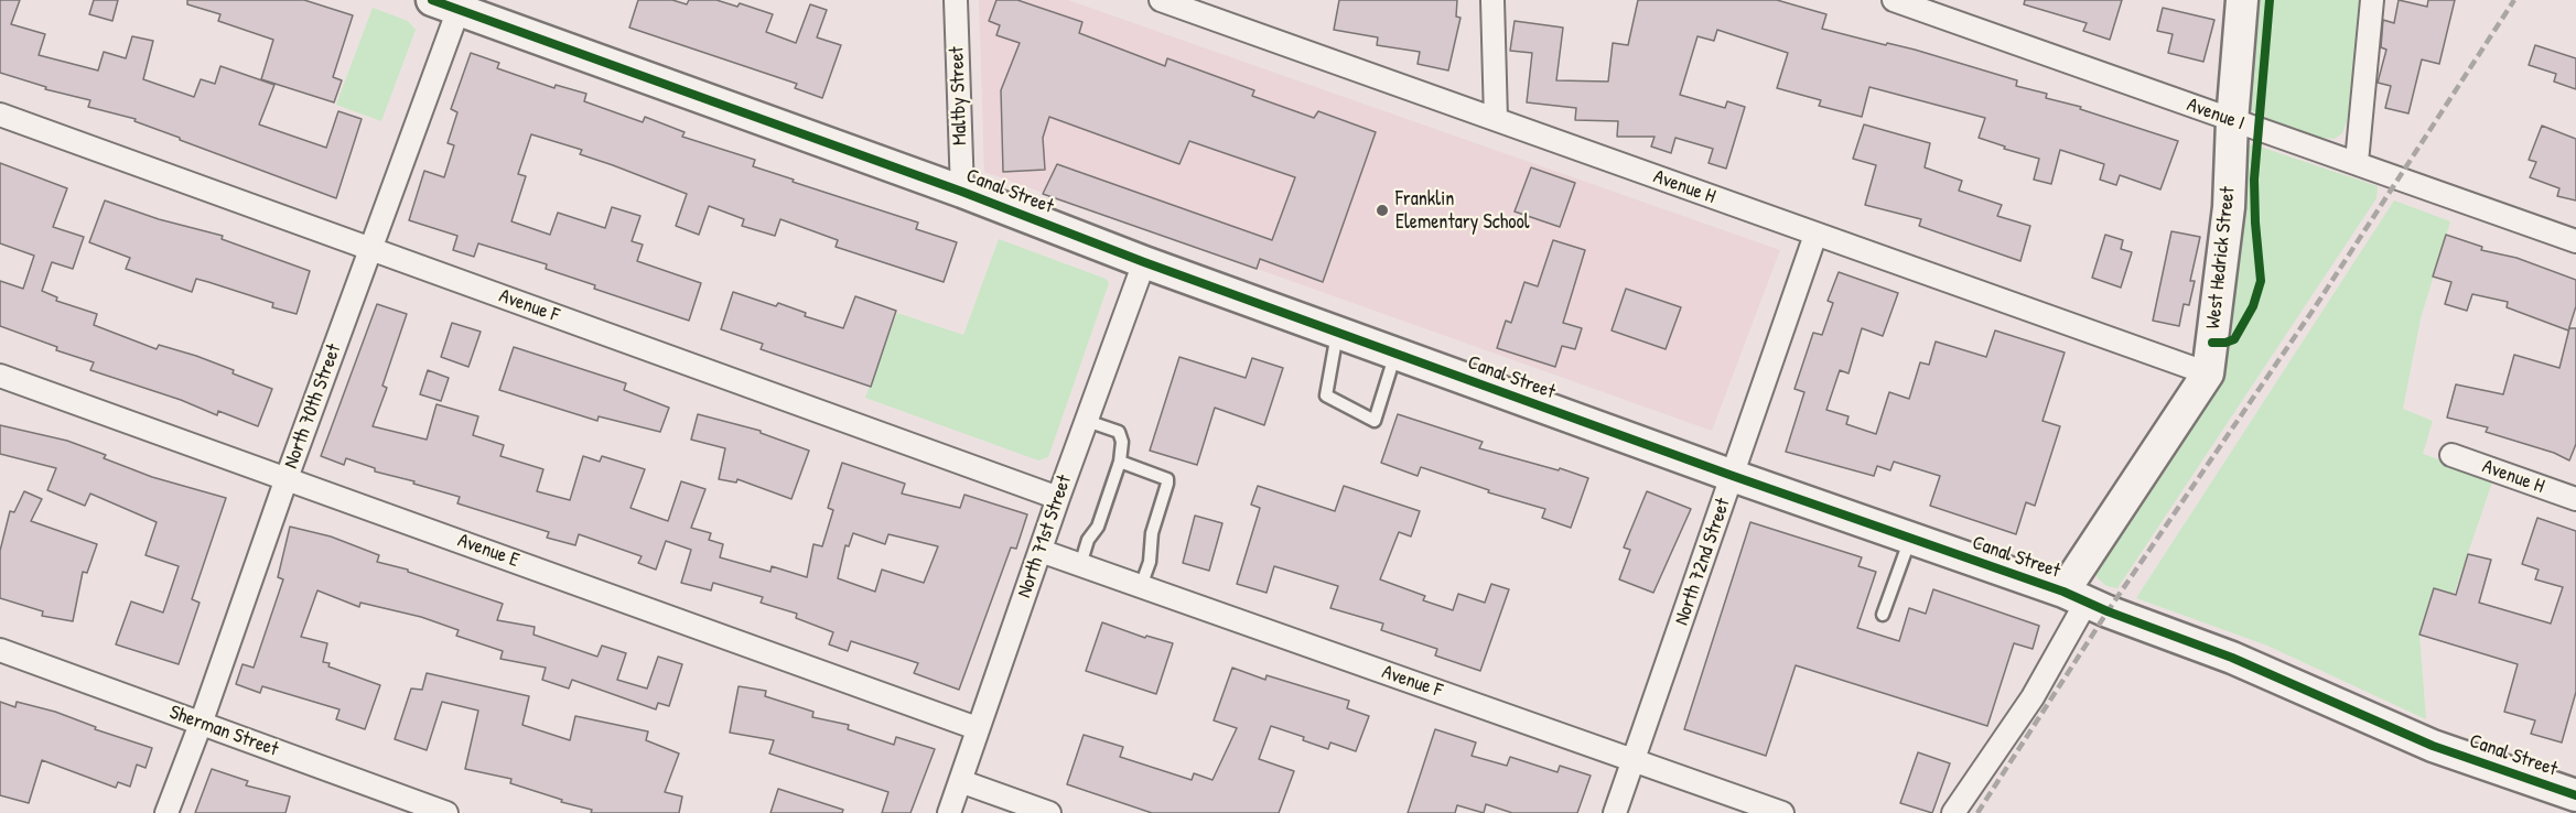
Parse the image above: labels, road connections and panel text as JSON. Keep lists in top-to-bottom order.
{
  "streets": {
    "street": [
      "Maltby Street",
      "Avenue I",
      "Avenue H",
      "Canal Street",
      "West Hedrick Street",
      "Avenue F",
      "North 70th Street",
      "North 71st Street",
      "Avenue E",
      "North 72nd Street",
      "Sherman Street"
    ]
  },
  "crossings": [
    ["Maltby Street", "Canal Street"],
    ["Avenue I", "West Hedrick Street"],
    ["Avenue H", "West Hedrick Street"],
    ["Avenue H", "North 72nd Street"],
    ["Canal Street", "West Hedrick Street"],
    ["Canal Street", "North 70th Street"],
    ["Canal Street", "North 71st Street"],
    ["Canal Street", "North 72nd Street"],
    ["Avenue F", "North 70th Street"],
    ["Avenue F", "North 71st Street"],
    ["Avenue F", "North 72nd Street"],
    ["North 70th Street", "Avenue E"],
    ["North 70th Street", "Sherman Street"],
    ["North 71st Street", "Avenue E"]
  ],
  "places": ["Franklin Elementary School"]
}
